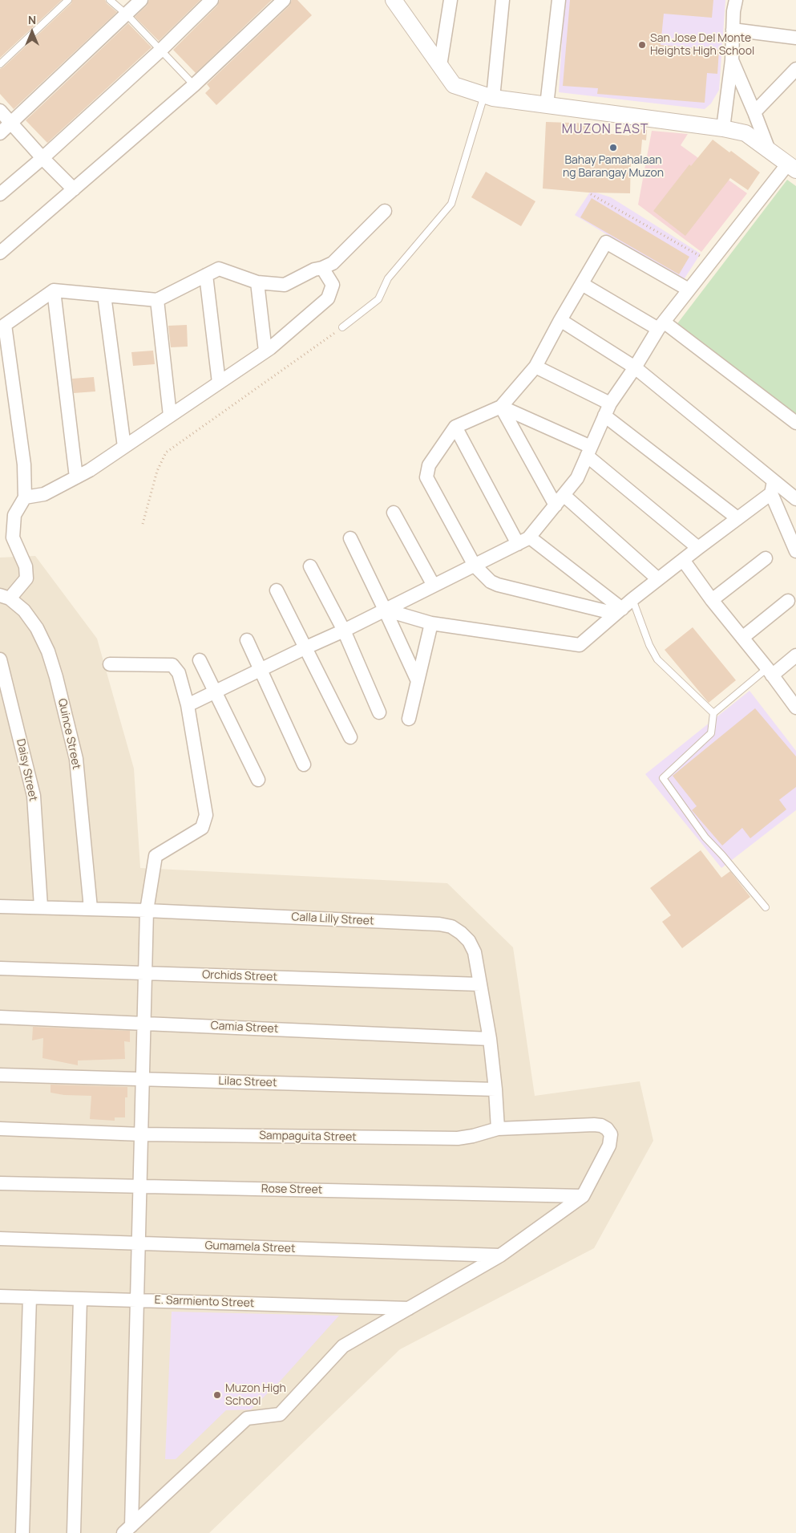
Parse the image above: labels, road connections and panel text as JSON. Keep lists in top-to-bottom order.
{
  "streets": {
    "street": [
      "Quince Street",
      "Daisy Street",
      "Calla Lilly Street",
      "Orchids Street",
      "Camia Street",
      "Lilac Street",
      "Sampaguita Street",
      "Rose Street",
      "Gumamela Street",
      "E. Sarmiento Street"
    ]
  },
  "crossings": [
    ["Quince Street", "Calla Lilly Street"],
    ["Daisy Street", "Calla Lilly Street"],
    ["Calla Lilly Street", "Orchids Street"],
    ["Calla Lilly Street", "Camia Street"],
    ["Calla Lilly Street", "Lilac Street"],
    ["Calla Lilly Street", "Sampaguita Street"],
    ["Sampaguita Street", "Rose Street"]
  ],
  "districts": ["MUZON EAST"],
  "places": ["San Jose Del Monte Heights High School", "Bahay Pamahalaan ng Barangay Muzon", "Muzon High School"],
  "north": "top"
}
